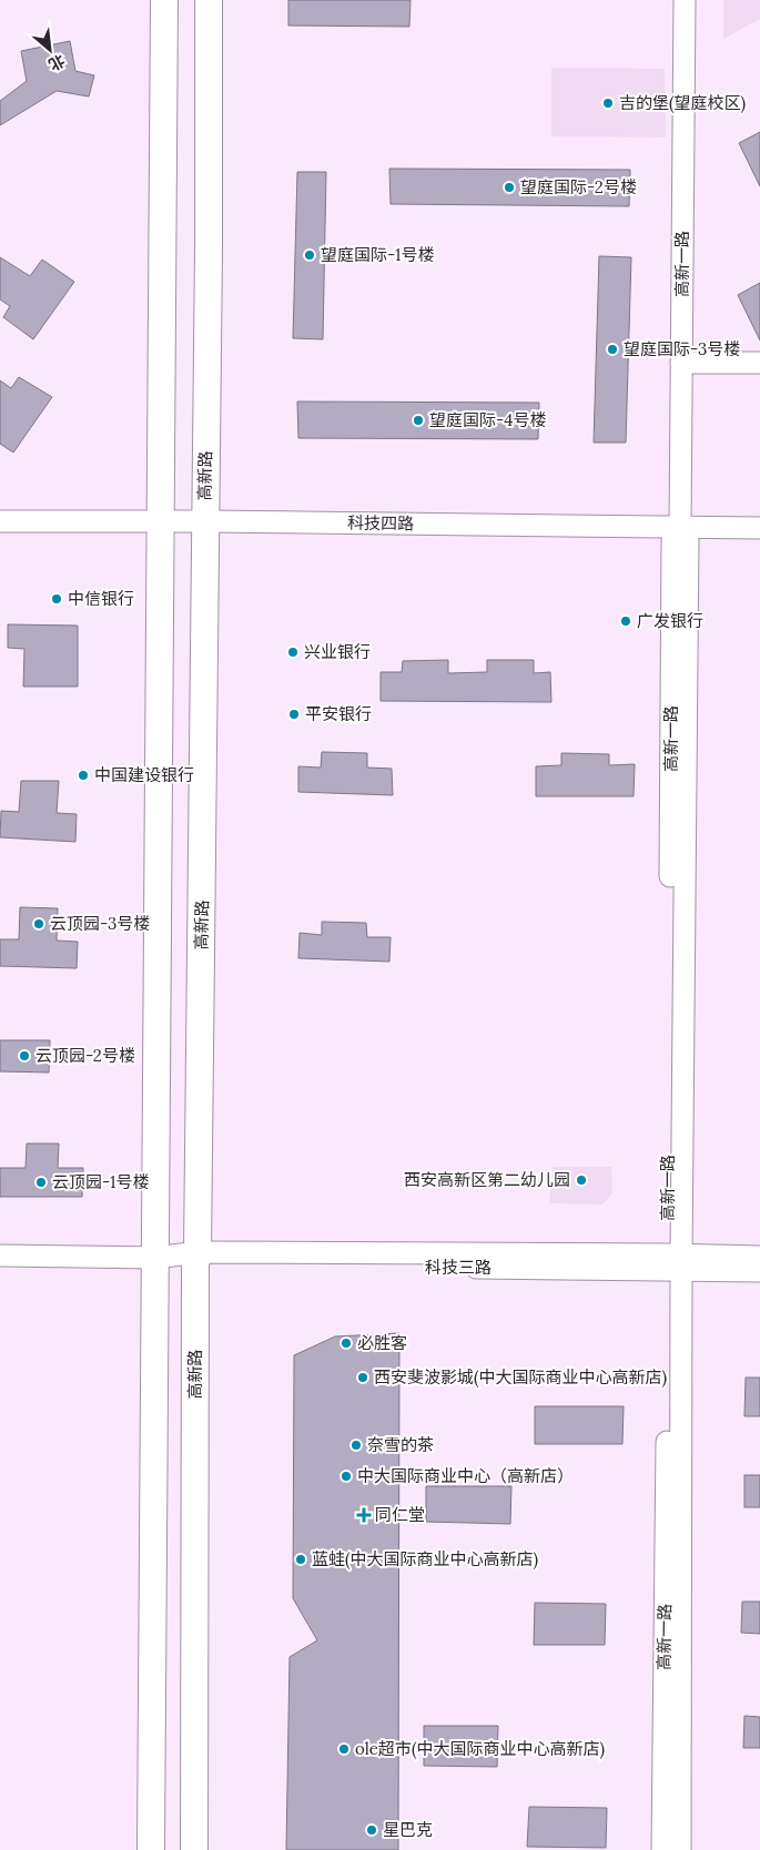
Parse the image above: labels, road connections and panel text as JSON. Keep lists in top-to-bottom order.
{
  "streets": {
    "main road": ["高新路"],
    "street": ["高新一路", "科技四路", "科技三路"]
  },
  "crossings": [
    ["高新一路", "科技四路"],
    ["高新一路", "科技三路"],
    ["高新路", "科技四路"],
    ["高新路", "科技三路"]
  ],
  "places": {
    "other": [
      "吉的堡(望庭校区)",
      "望庭国际-2号楼",
      "望庭国际-1号楼",
      "望庭国际-3号楼",
      "望庭国际-4号楼",
      "中信银行",
      "广发银行",
      "兴业银行",
      "平安银行",
      "中国建设银行",
      "云顶园-3号楼",
      "云顶园-2号楼",
      "西安高新区第二幼儿园",
      "云顶园-1号楼",
      "必胜客",
      "西安斐波影城(中大国际商业中心高新店)",
      "奈雪的茶",
      "中大国际商业中心（高新店）",
      "蓝蛙(中大国际商业中心高新店)",
      "ole超市(中大国际商业中心高新店)",
      "星巴克"
    ],
    "health": ["同仁堂"]
  },
  "north": "bottom right"
}
